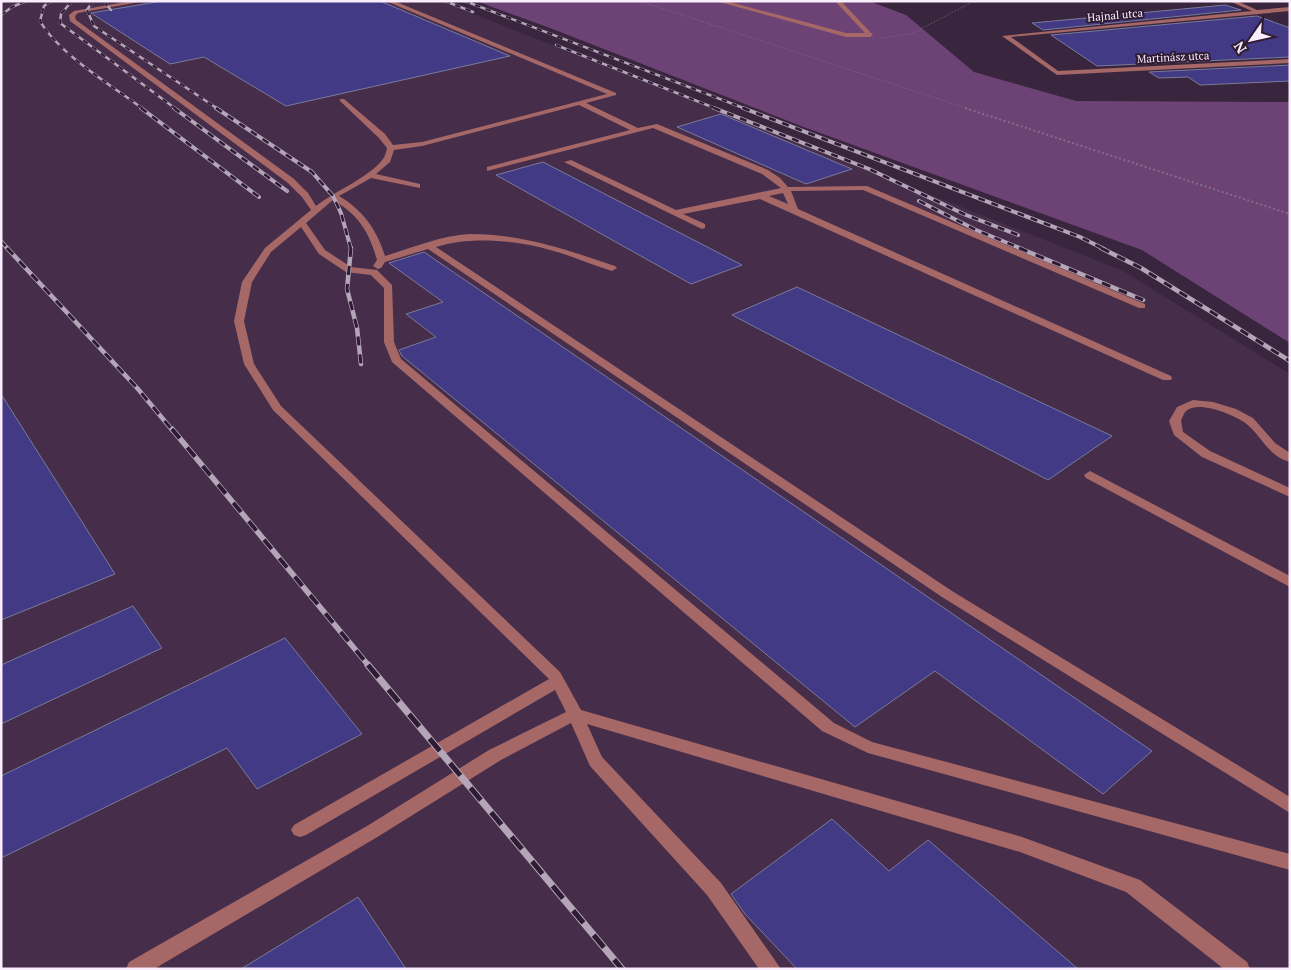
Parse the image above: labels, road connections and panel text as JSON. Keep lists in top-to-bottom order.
{
  "streets": {
    "street": ["Hajnal utca", "Martinász utca"]
  },
  "crossings": [
    ["Hajnal utca", "Martinász utca"]
  ],
  "north": "bottom left"
}
